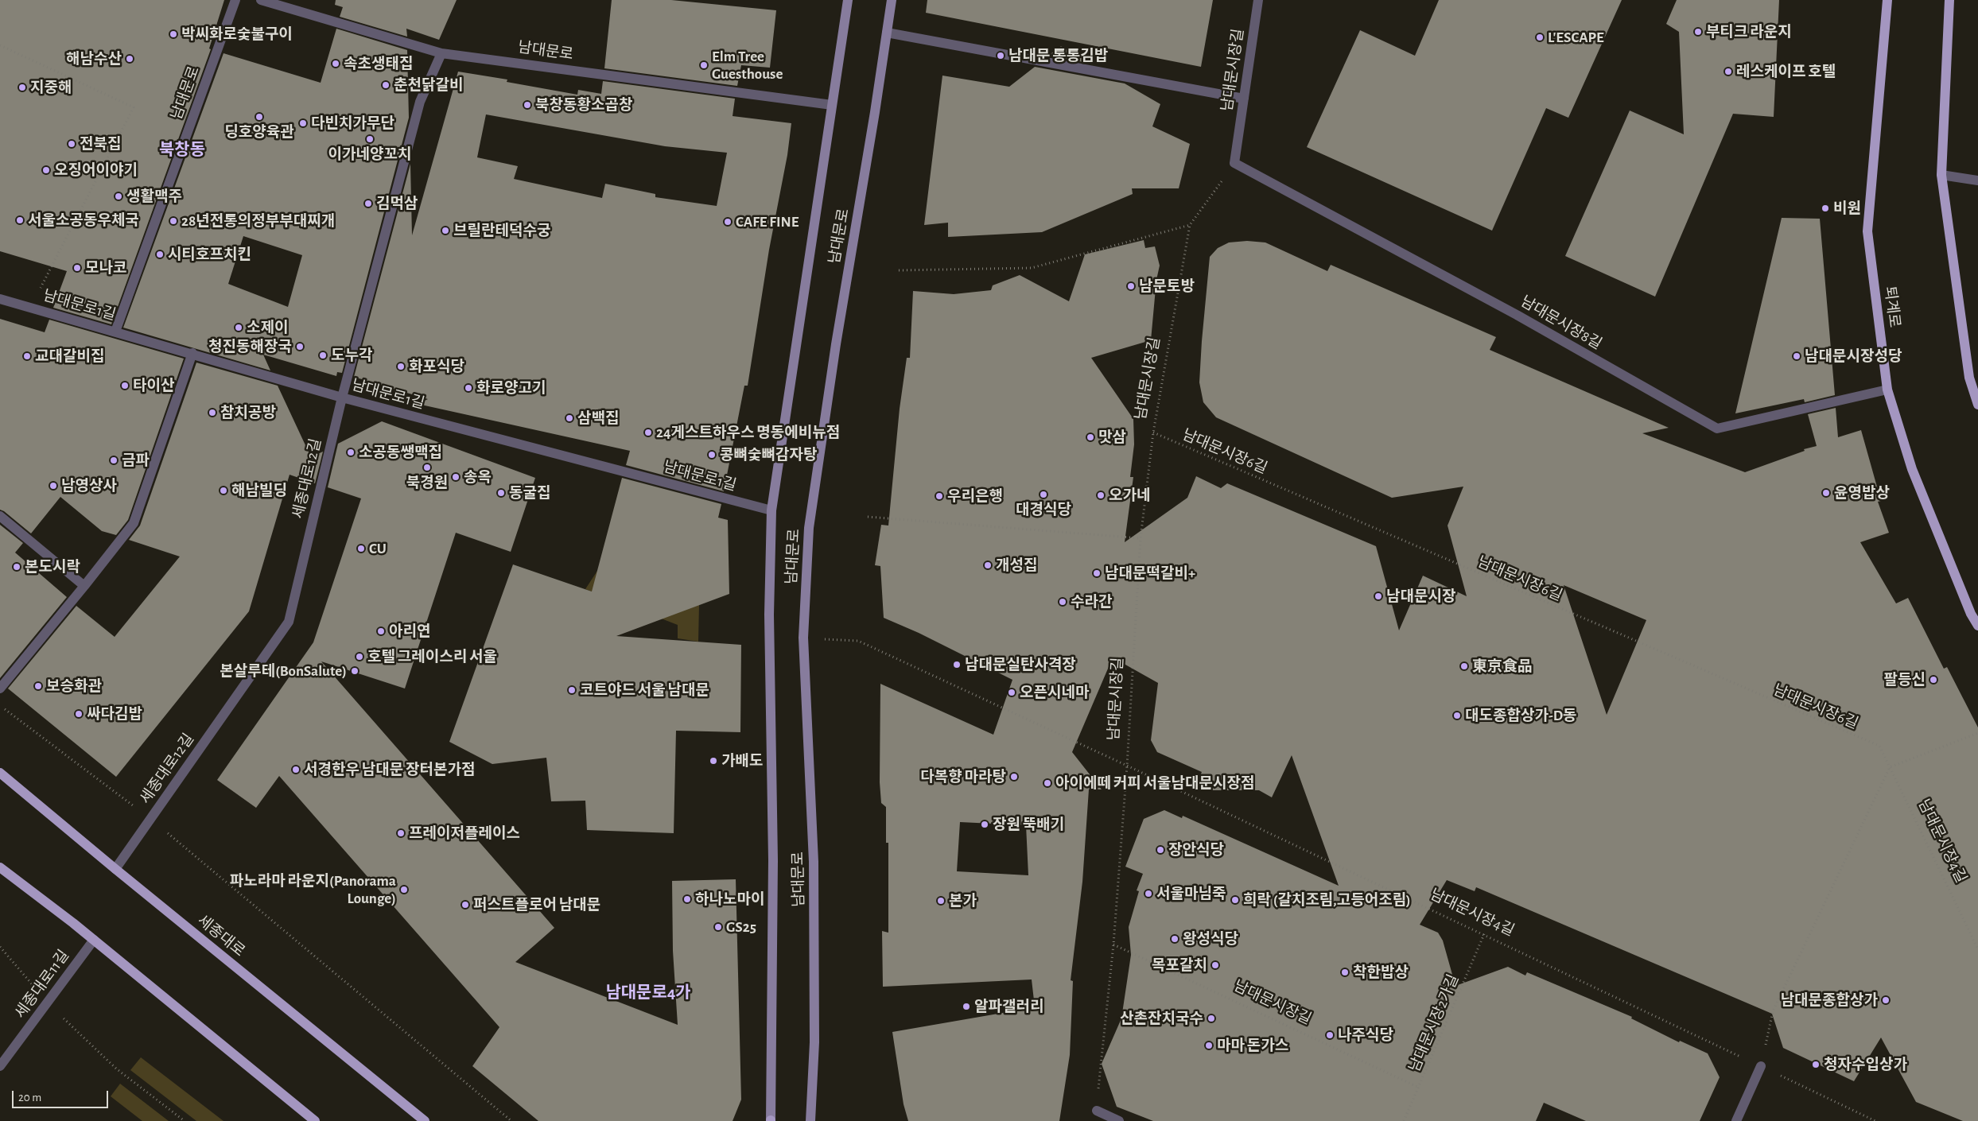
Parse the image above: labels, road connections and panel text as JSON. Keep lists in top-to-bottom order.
{
  "streets": {
    "main road": ["남대문로", "퇴계로", "세종대로"],
    "street": [
      "남대문시장길",
      "남대문로1길",
      "남대문시장8길",
      "세종대로12길",
      "세종대로11길"
    ],
    "path": ["남대문시장6길", "남대문시장4길", "남대문시장2가길"]
  },
  "crossings": [
    ["남대문로", "남대문시장길"],
    ["남대문로", "남대문로1길"],
    ["남대문로", "세종대로12길"],
    ["남대문시장길", "남대문시장8길"],
    ["남대문시장길", "남대문시장6길"],
    ["남대문시장길", "남대문시장4길"],
    ["남대문시장길", "남대문시장2가길"],
    ["남대문로1길", "세종대로12길"],
    ["퇴계로", "남대문시장8길"],
    ["남대문시장6길", "남대문시장4길"],
    ["세종대로12길", "세종대로"],
    ["남대문시장4길", "남대문시장2가길"]
  ],
  "districts": ["북창동", "남대문로4가"],
  "places": [
    "부티크 라운지",
    "박씨화로숯불구이",
    "L'ESCAPE",
    "남대문 통통김밥",
    "해남수산",
    "속초생태집",
    "Elm Tree Guesthouse",
    "레스케이프 호텔",
    "춘천닭갈비",
    "지중해",
    "북창동황소곱창",
    "딩호양육관",
    "다빈치가무단",
    "이가네양꼬치",
    "전북집",
    "오징어이야기",
    "생활맥주",
    "김먹삼",
    "비원",
    "서울소공동우체국",
    "28년전통의정부부대찌개",
    "CAFE FINE",
    "브릴란테덕수궁",
    "시티호프치킨",
    "모나코",
    "남문토방",
    "소제이",
    "청진동해장국",
    "도누각",
    "교대갈비집",
    "남대문시장성당",
    "화포식당",
    "타이산",
    "화로양고기",
    "참치공방",
    "삼백집",
    "24게스트하우스 명동에비뉴점",
    "맛삼",
    "소공동쌩맥집",
    "콩뼈숯뼈감자탕",
    "금파",
    "북경원",
    "송옥",
    "남영상사",
    "해남빌딩",
    "동굴집",
    "윤영밥상",
    "대경식당",
    "오가네",
    "우리은행",
    "CU",
    "개성집",
    "본도시락",
    "남대문떡갈비+",
    "남대문시장",
    "수라간",
    "아리연",
    "호텔 그레이스리 서울",
    "남대문실탄사격장",
    "東京食品",
    "본살루테(BonSalute)",
    "팔등신",
    "보승화관",
    "코트야드 서울 남대문",
    "오픈시네마",
    "싸다김밥",
    "대도종합상가-D동",
    "가배도",
    "서경한우 남대문 장터본가점",
    "다복향 마라탕",
    "아이에떼 커피 서울남대문시장점",
    "장원 뚝배기",
    "프레이저플레이스",
    "장안식당",
    "파노라마 라운지(Panorama Lounge)",
    "서울마님죽",
    "하나노마이",
    "희락 (갈치조림,고등어조림)",
    "본가",
    "퍼스트플로어 남대문",
    "GS25",
    "왕성식당",
    "목포갈치",
    "착한밥상",
    "남대문종합상가",
    "알파갤러리",
    "산촌잔치국수",
    "나주식당",
    "마마 돈가스",
    "청자수입상가"
  ],
  "scale_bar": "20 m"
}
